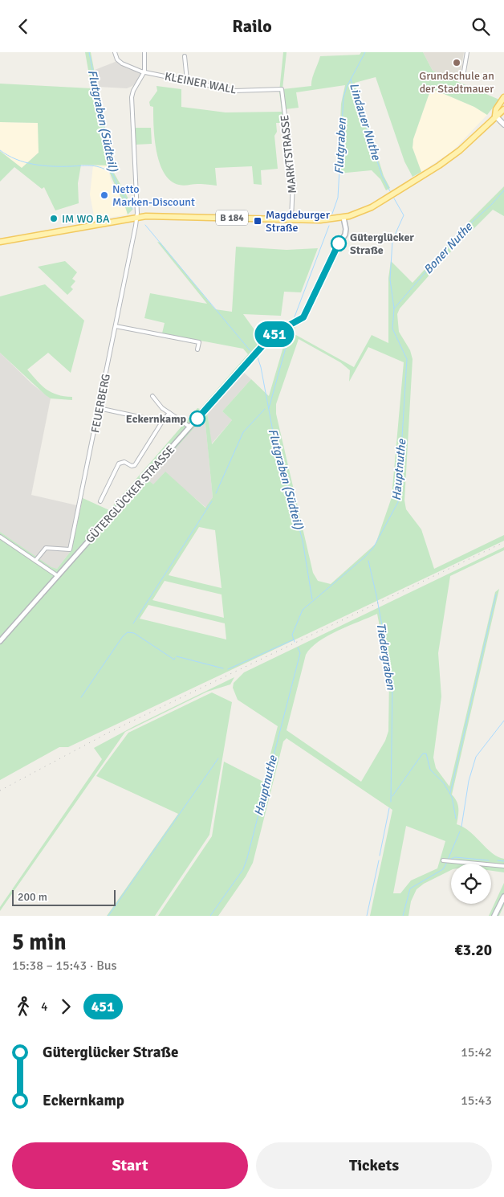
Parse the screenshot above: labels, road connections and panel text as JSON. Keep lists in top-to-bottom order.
{
  "streets": {
    "main road": ["B 184"],
    "street": [
      "KLEINER WALL",
      "MARKTSTRASSE",
      "FEUERBERG",
      "GÜTERGLÜCKER STRASSE"
    ]
  },
  "crossings": [
    ["KLEINER WALL", "MARKTSTRASSE"],
    ["KLEINER WALL", "FEUERBERG"],
    ["MARKTSTRASSE", "B 184"],
    ["B 184", "FEUERBERG"],
    ["B 184", "GÜTERGLÜCKER STRASSE"]
  ],
  "water": [
    "Flutgraben (Südteil)",
    "Lindauer Nuthe",
    "Flutgraben",
    "Boner Nuthe",
    "Hauptnuthe",
    "Tiedergraben"
  ],
  "places": {
    "other": [
      "Grundschule an der Stadtmauer",
      "Netto Marken-Discount",
      "IM WO BA",
      "Güterglücker Straße",
      "Eckernkamp"
    ],
    "transit": ["Magdeburger Straße"]
  },
  "lines": ["bus line 451"],
  "scale_bar": "200 m",
  "page": {
    "header": "Railo",
    "on_map": "451",
    "scale": "200 m",
    "heading": ["5 min", "15:38 – 15:43 · Bus", "€3.20"],
    "legs": ["4", "451"],
    "list": [
      {
        "name": "Güterglücker Straße",
        "value": "15:42"
      },
      {
        "name": "Eckernkamp",
        "value": "15:43"
      }
    ],
    "buttons": ["Start", "Tickets"]
  }
}
